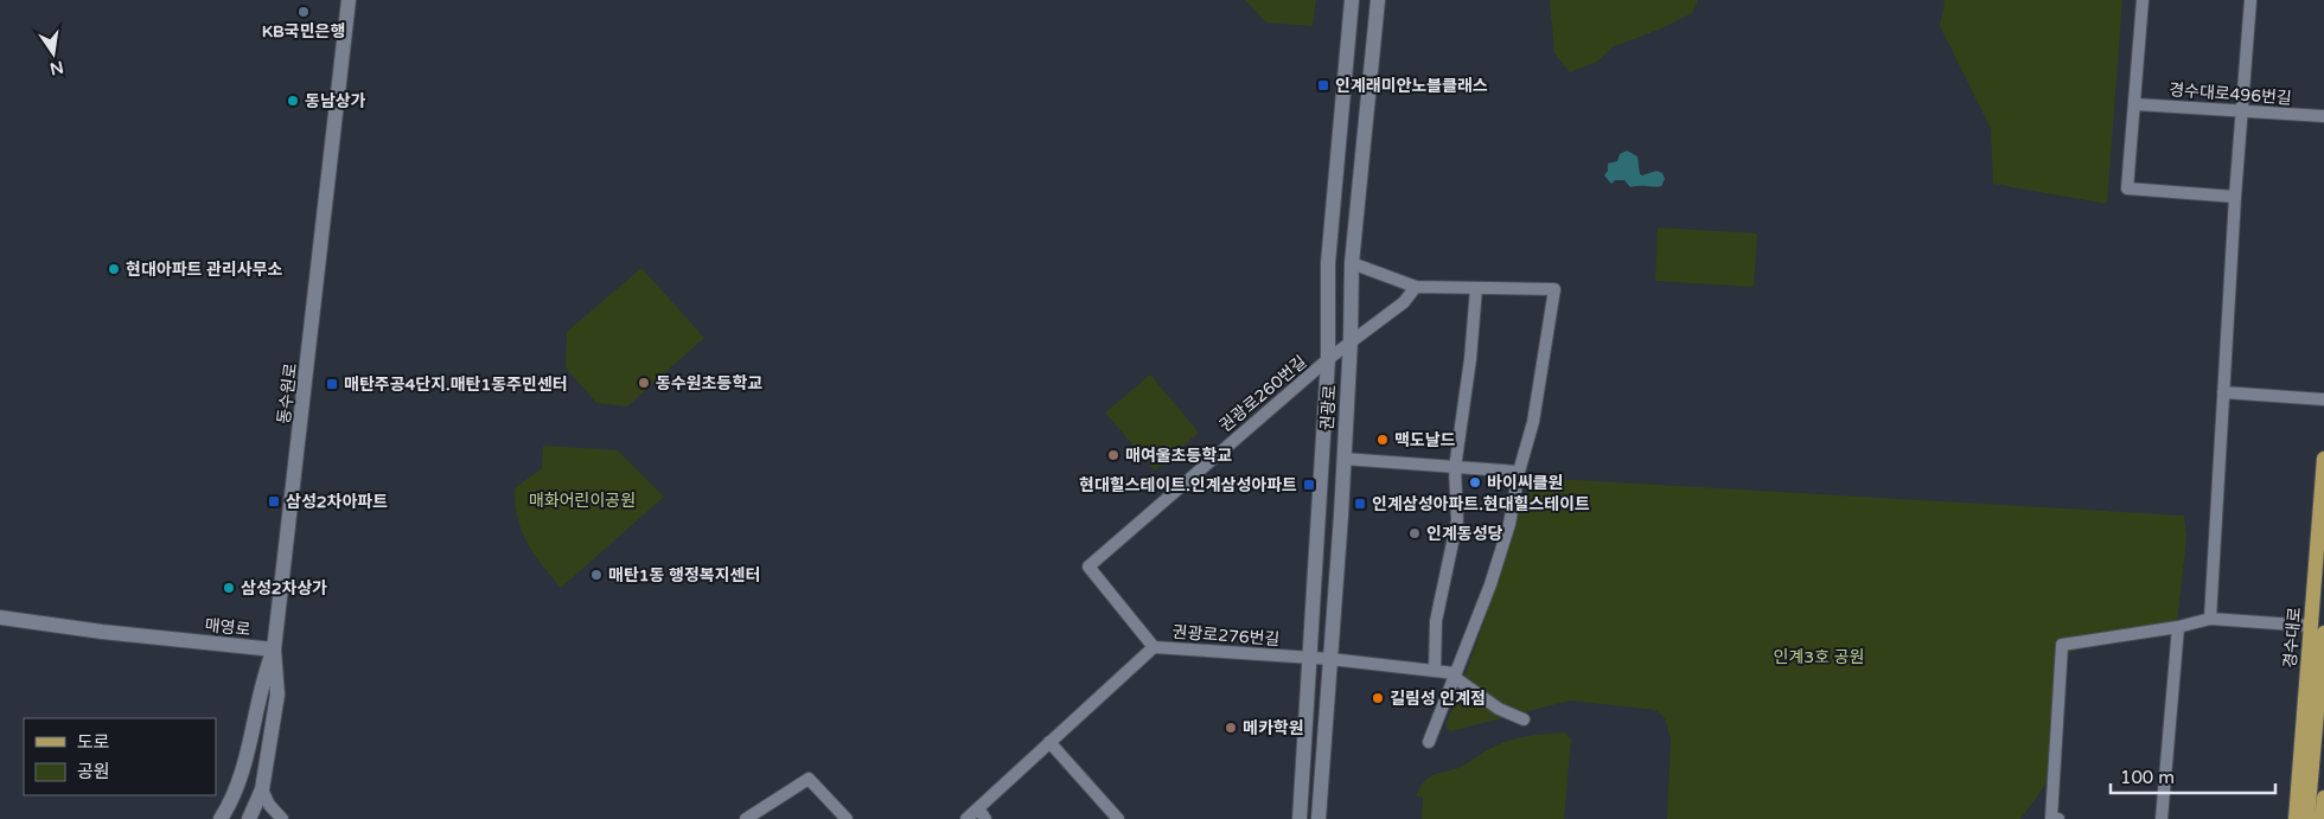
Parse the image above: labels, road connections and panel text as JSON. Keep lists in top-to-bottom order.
{
  "streets": {
    "main road": ["경수대로"],
    "street": [
      "경수대로496번길",
      "동수원로",
      "권광로260번길",
      "권광로",
      "매영로",
      "권광로276번길"
    ]
  },
  "crossings": [
    ["동수원로", "매영로"],
    ["권광로260번길", "권광로"],
    ["권광로260번길", "권광로276번길"],
    ["권광로", "권광로276번길"]
  ],
  "parks": ["매화어린이공원", "인계3호 공원"],
  "places": {
    "other": [
      "KB국민은행",
      "동남상가",
      "현대아파트 관리사무소",
      "동수원초등학교",
      "맥도날드",
      "매여울초등학교",
      "바이씨클원",
      "인계동성당",
      "매탄1동 행정복지센터",
      "삼성2차상가",
      "길림성 인계점",
      "메카학원"
    ],
    "transit": [
      "인계래미안노블클래스",
      "매탄주공4단지.매탄1동주민센터",
      "현대힐스테이트.인계삼성아파트",
      "삼성2차아파트",
      "인계삼성아파트.현대힐스테이트"
    ]
  },
  "legend": ["도로", "공원"],
  "scale_bar": "100 m",
  "north": "bottom"
}
